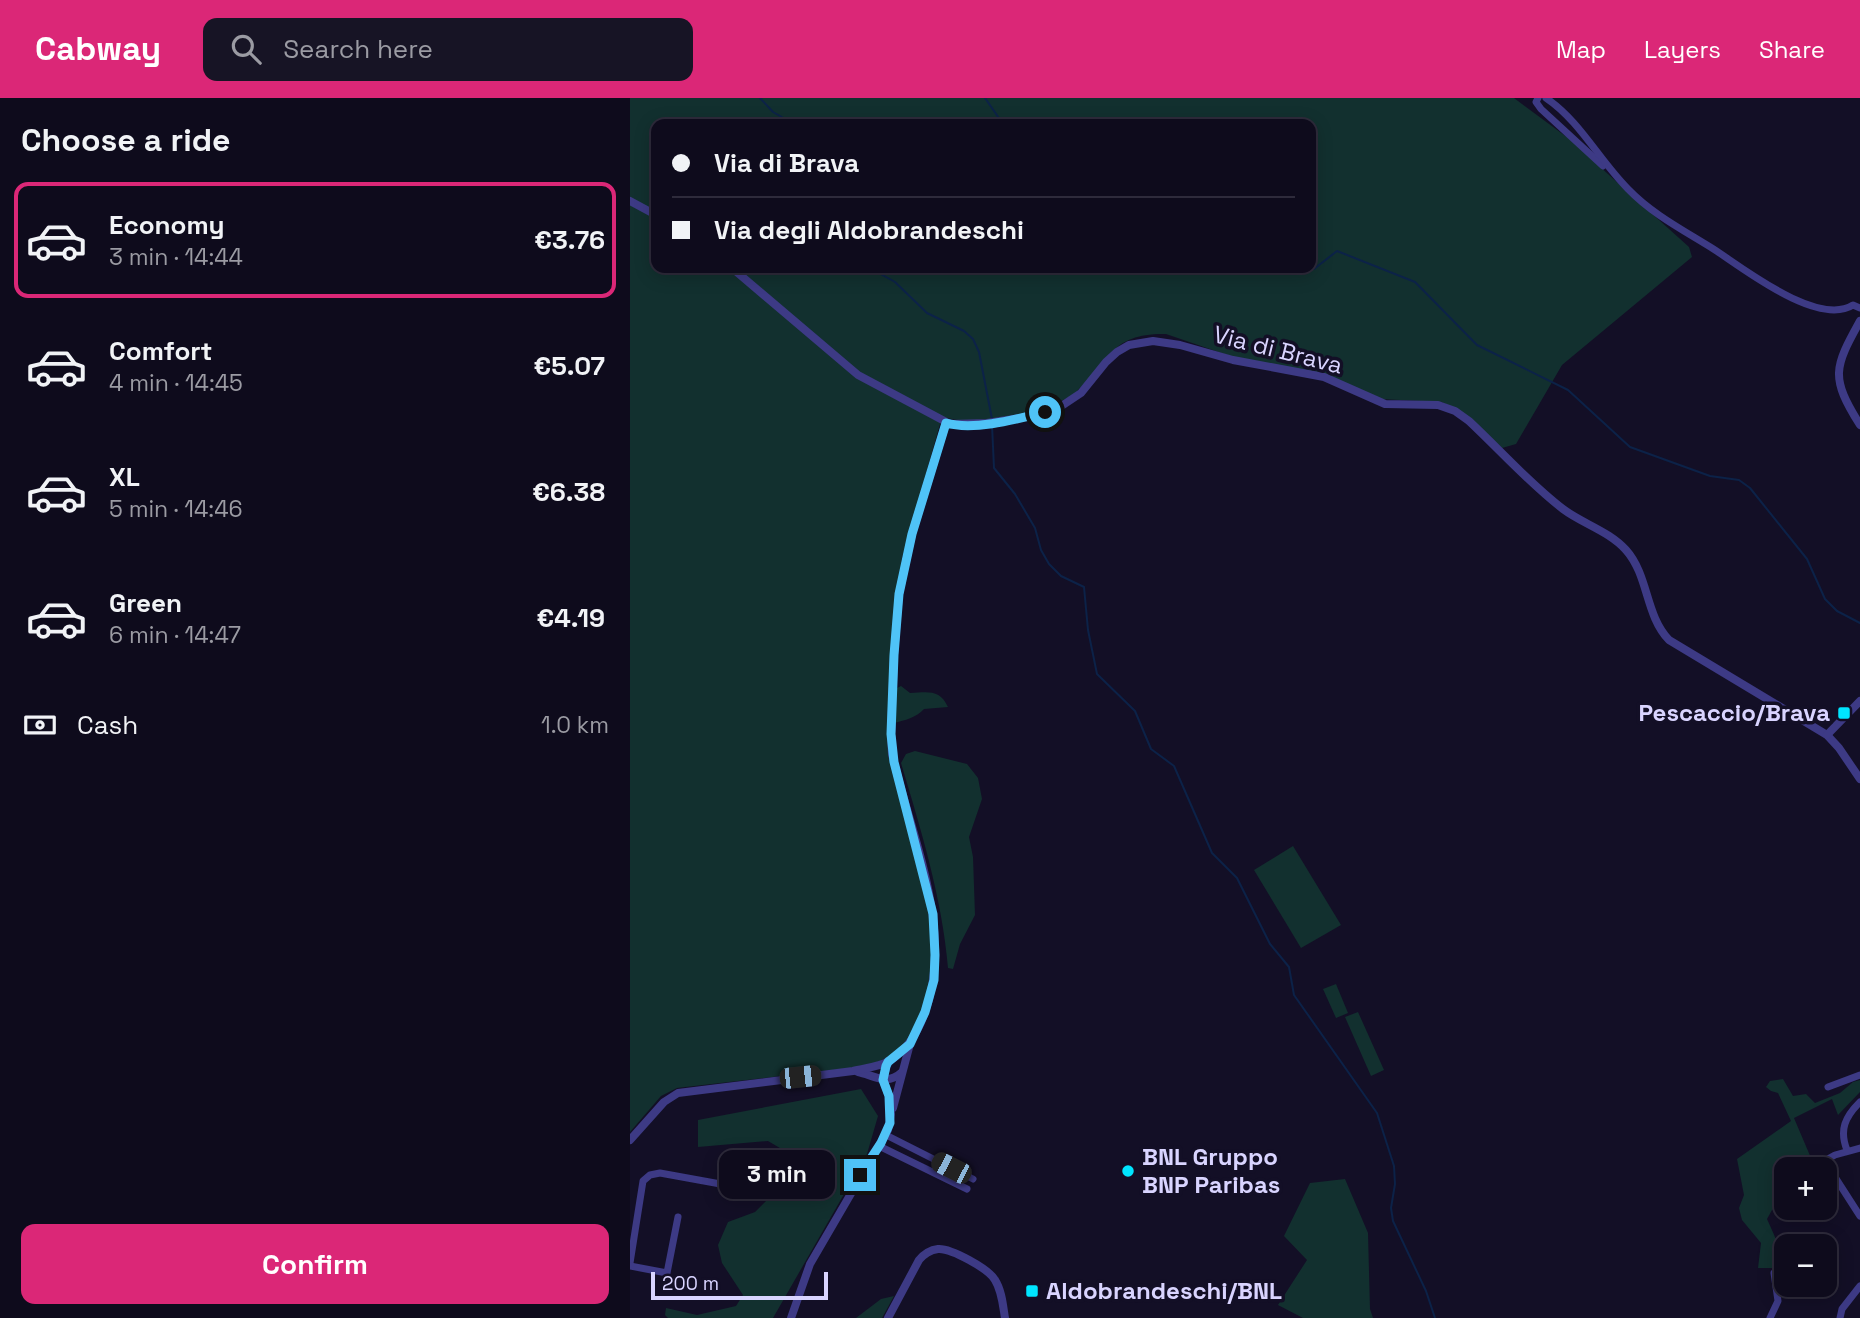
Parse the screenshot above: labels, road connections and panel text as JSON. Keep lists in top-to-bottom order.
{
  "streets": {
    "street": ["Via di Brava"]
  },
  "places": {
    "transit": ["Pescaccio/Brava", "Aldobrandeschi/BNL"],
    "other": ["BNL Gruppo BNP Paribas"]
  },
  "scale_bar": "200 m",
  "page": {
    "header": "Cabway",
    "search": "Search here",
    "nav": ["Map", "Layers", "Share"],
    "heading": "Choose a ride",
    "banner": ["Via di Brava", "Via degli Aldobrandeschi"],
    "list": [
      {
        "name": "Economy",
        "note": "3 min · 14:44",
        "value": "€3.76"
      },
      {
        "name": "Comfort",
        "note": "4 min · 14:45",
        "value": "€5.07"
      },
      {
        "name": "XL",
        "note": "5 min · 14:46",
        "value": "€6.38"
      },
      {
        "name": "Green",
        "note": "6 min · 14:47",
        "value": "€4.19"
      }
    ],
    "pay": ["Cash", "1.0 km"],
    "bubble": "3 min",
    "map_buttons": ["+", "−"],
    "buttons": "Confirm",
    "scale": "200 m"
  }
}
